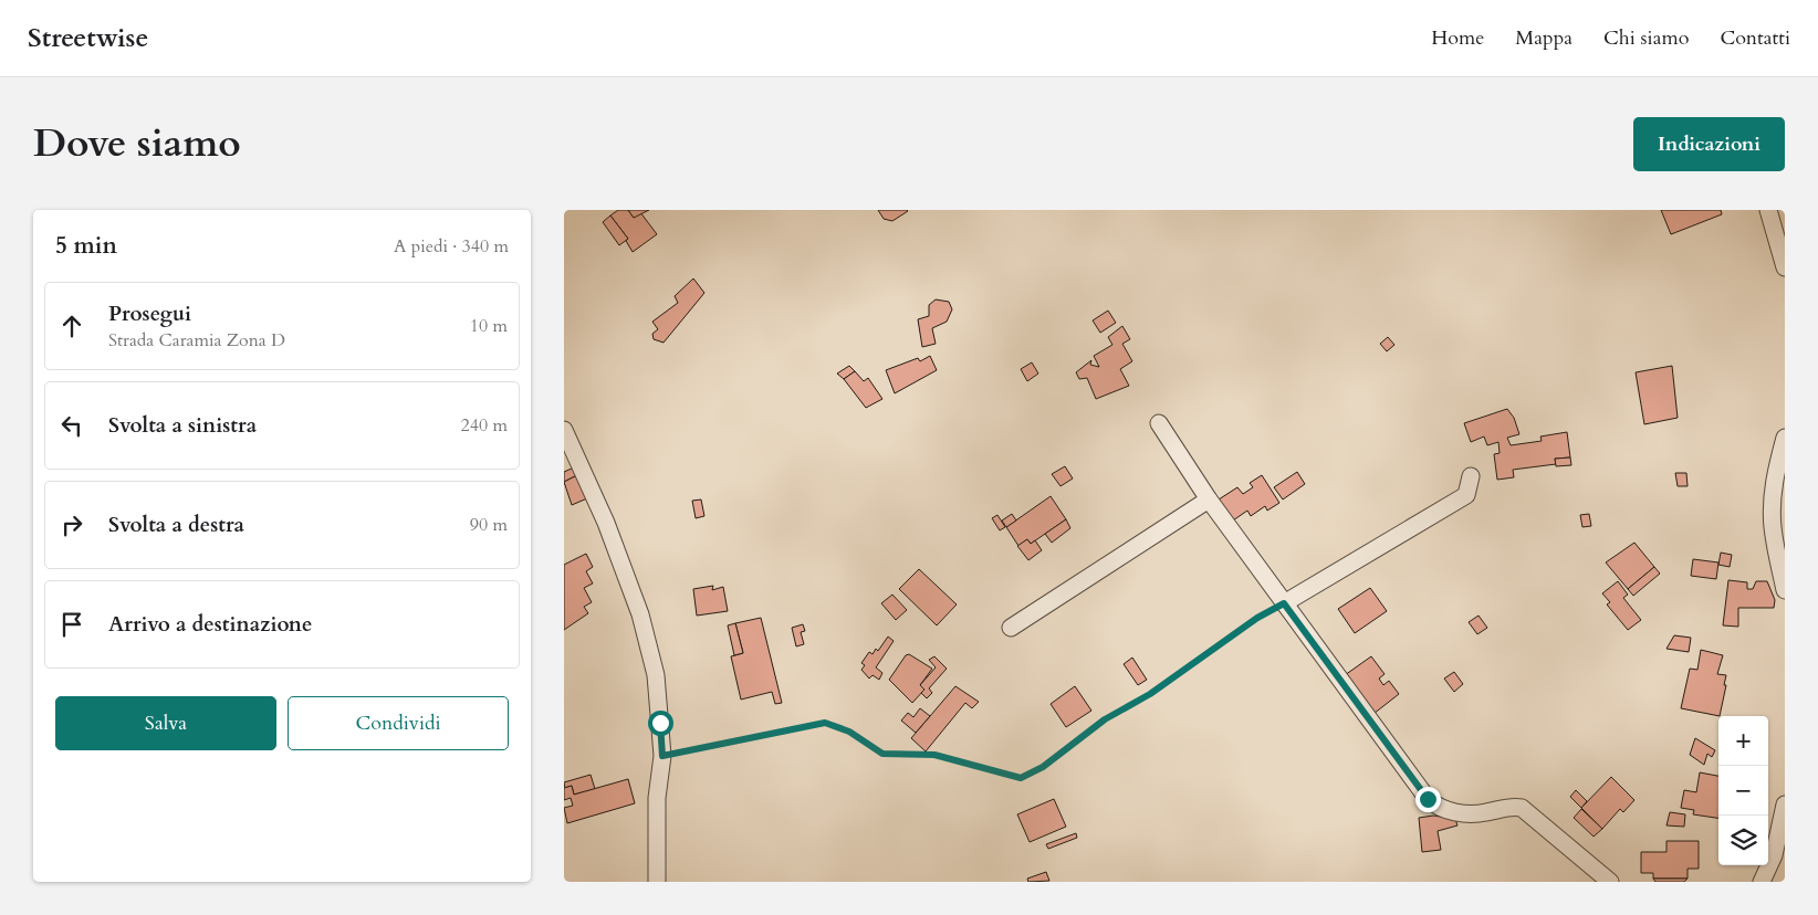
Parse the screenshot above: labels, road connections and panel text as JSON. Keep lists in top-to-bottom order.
{
  "page": {
    "header": "Streetwise",
    "nav": [
      "Home",
      "Mappa",
      "Chi siamo",
      "Contatti"
    ],
    "title": "Dove siamo",
    "buttons": [
      "Indicazioni",
      ["Salva", "Condividi"]
    ],
    "heading": ["5 min", "A piedi · 340 m"],
    "list": [
      ["Prosegui", "Strada Caramia Zona D", "10 m"],
      ["Svolta a sinistra", "240 m"],
      ["Svolta a destra", "90 m"],
      "Arrivo a destinazione"
    ],
    "map_buttons": ["+", "−"]
  }
}
